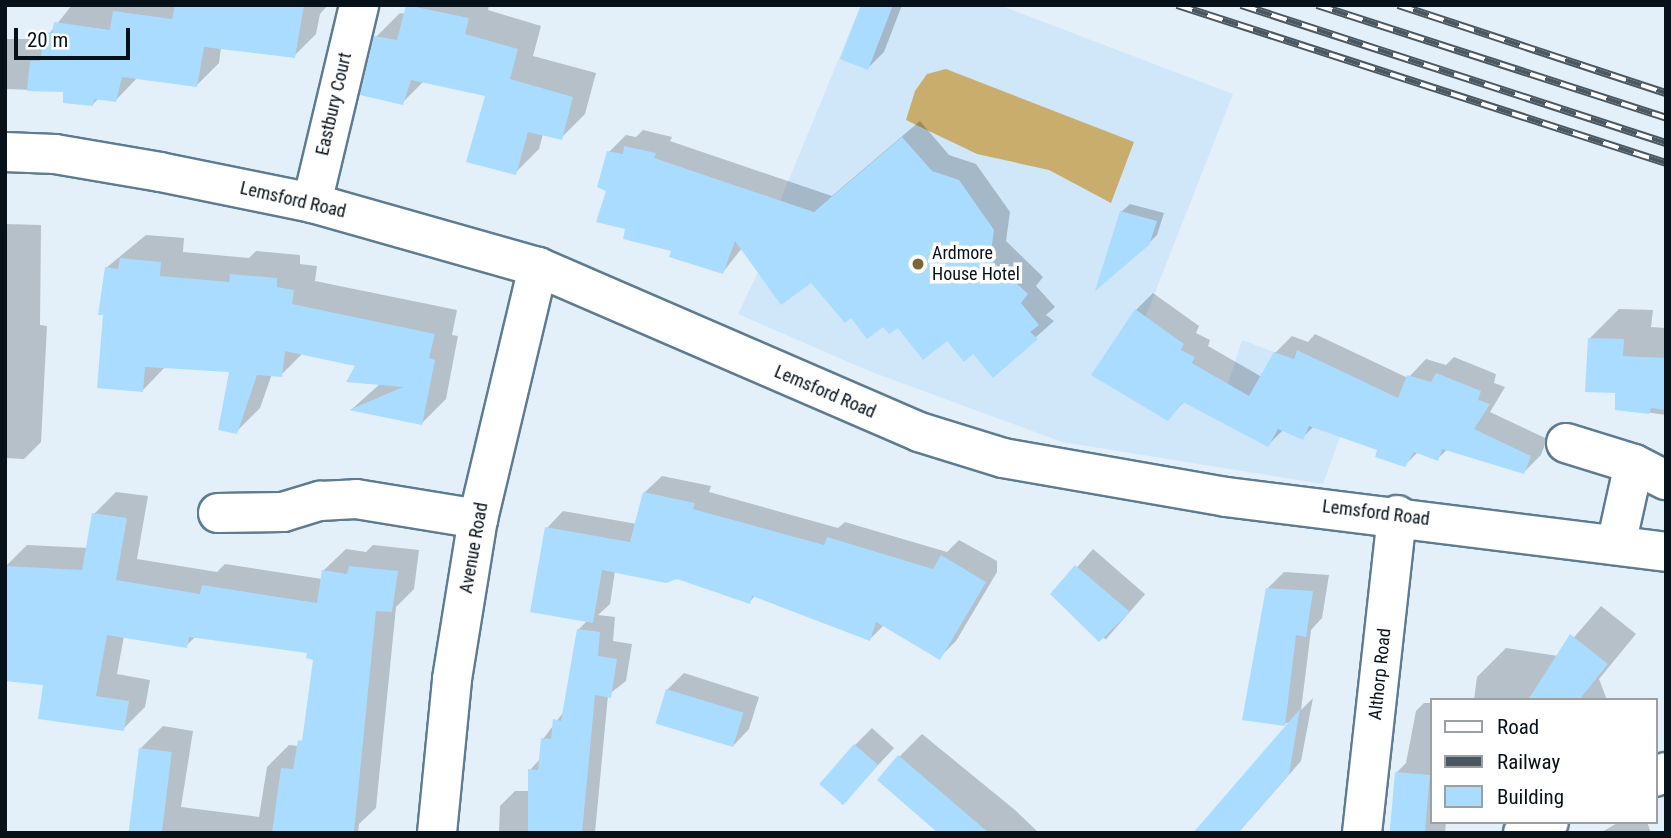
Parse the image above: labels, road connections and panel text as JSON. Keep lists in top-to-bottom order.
{
  "streets": {
    "street": [
      "Eastbury Court",
      "Lemsford Road",
      "Avenue Road",
      "Althorp Road"
    ]
  },
  "crossings": [
    ["Eastbury Court", "Lemsford Road"],
    ["Lemsford Road", "Avenue Road"],
    ["Lemsford Road", "Althorp Road"]
  ],
  "places": ["Ardmore House Hotel"],
  "legend": ["Road", "Railway", "Building"],
  "scale_bar": "20 m"
}
